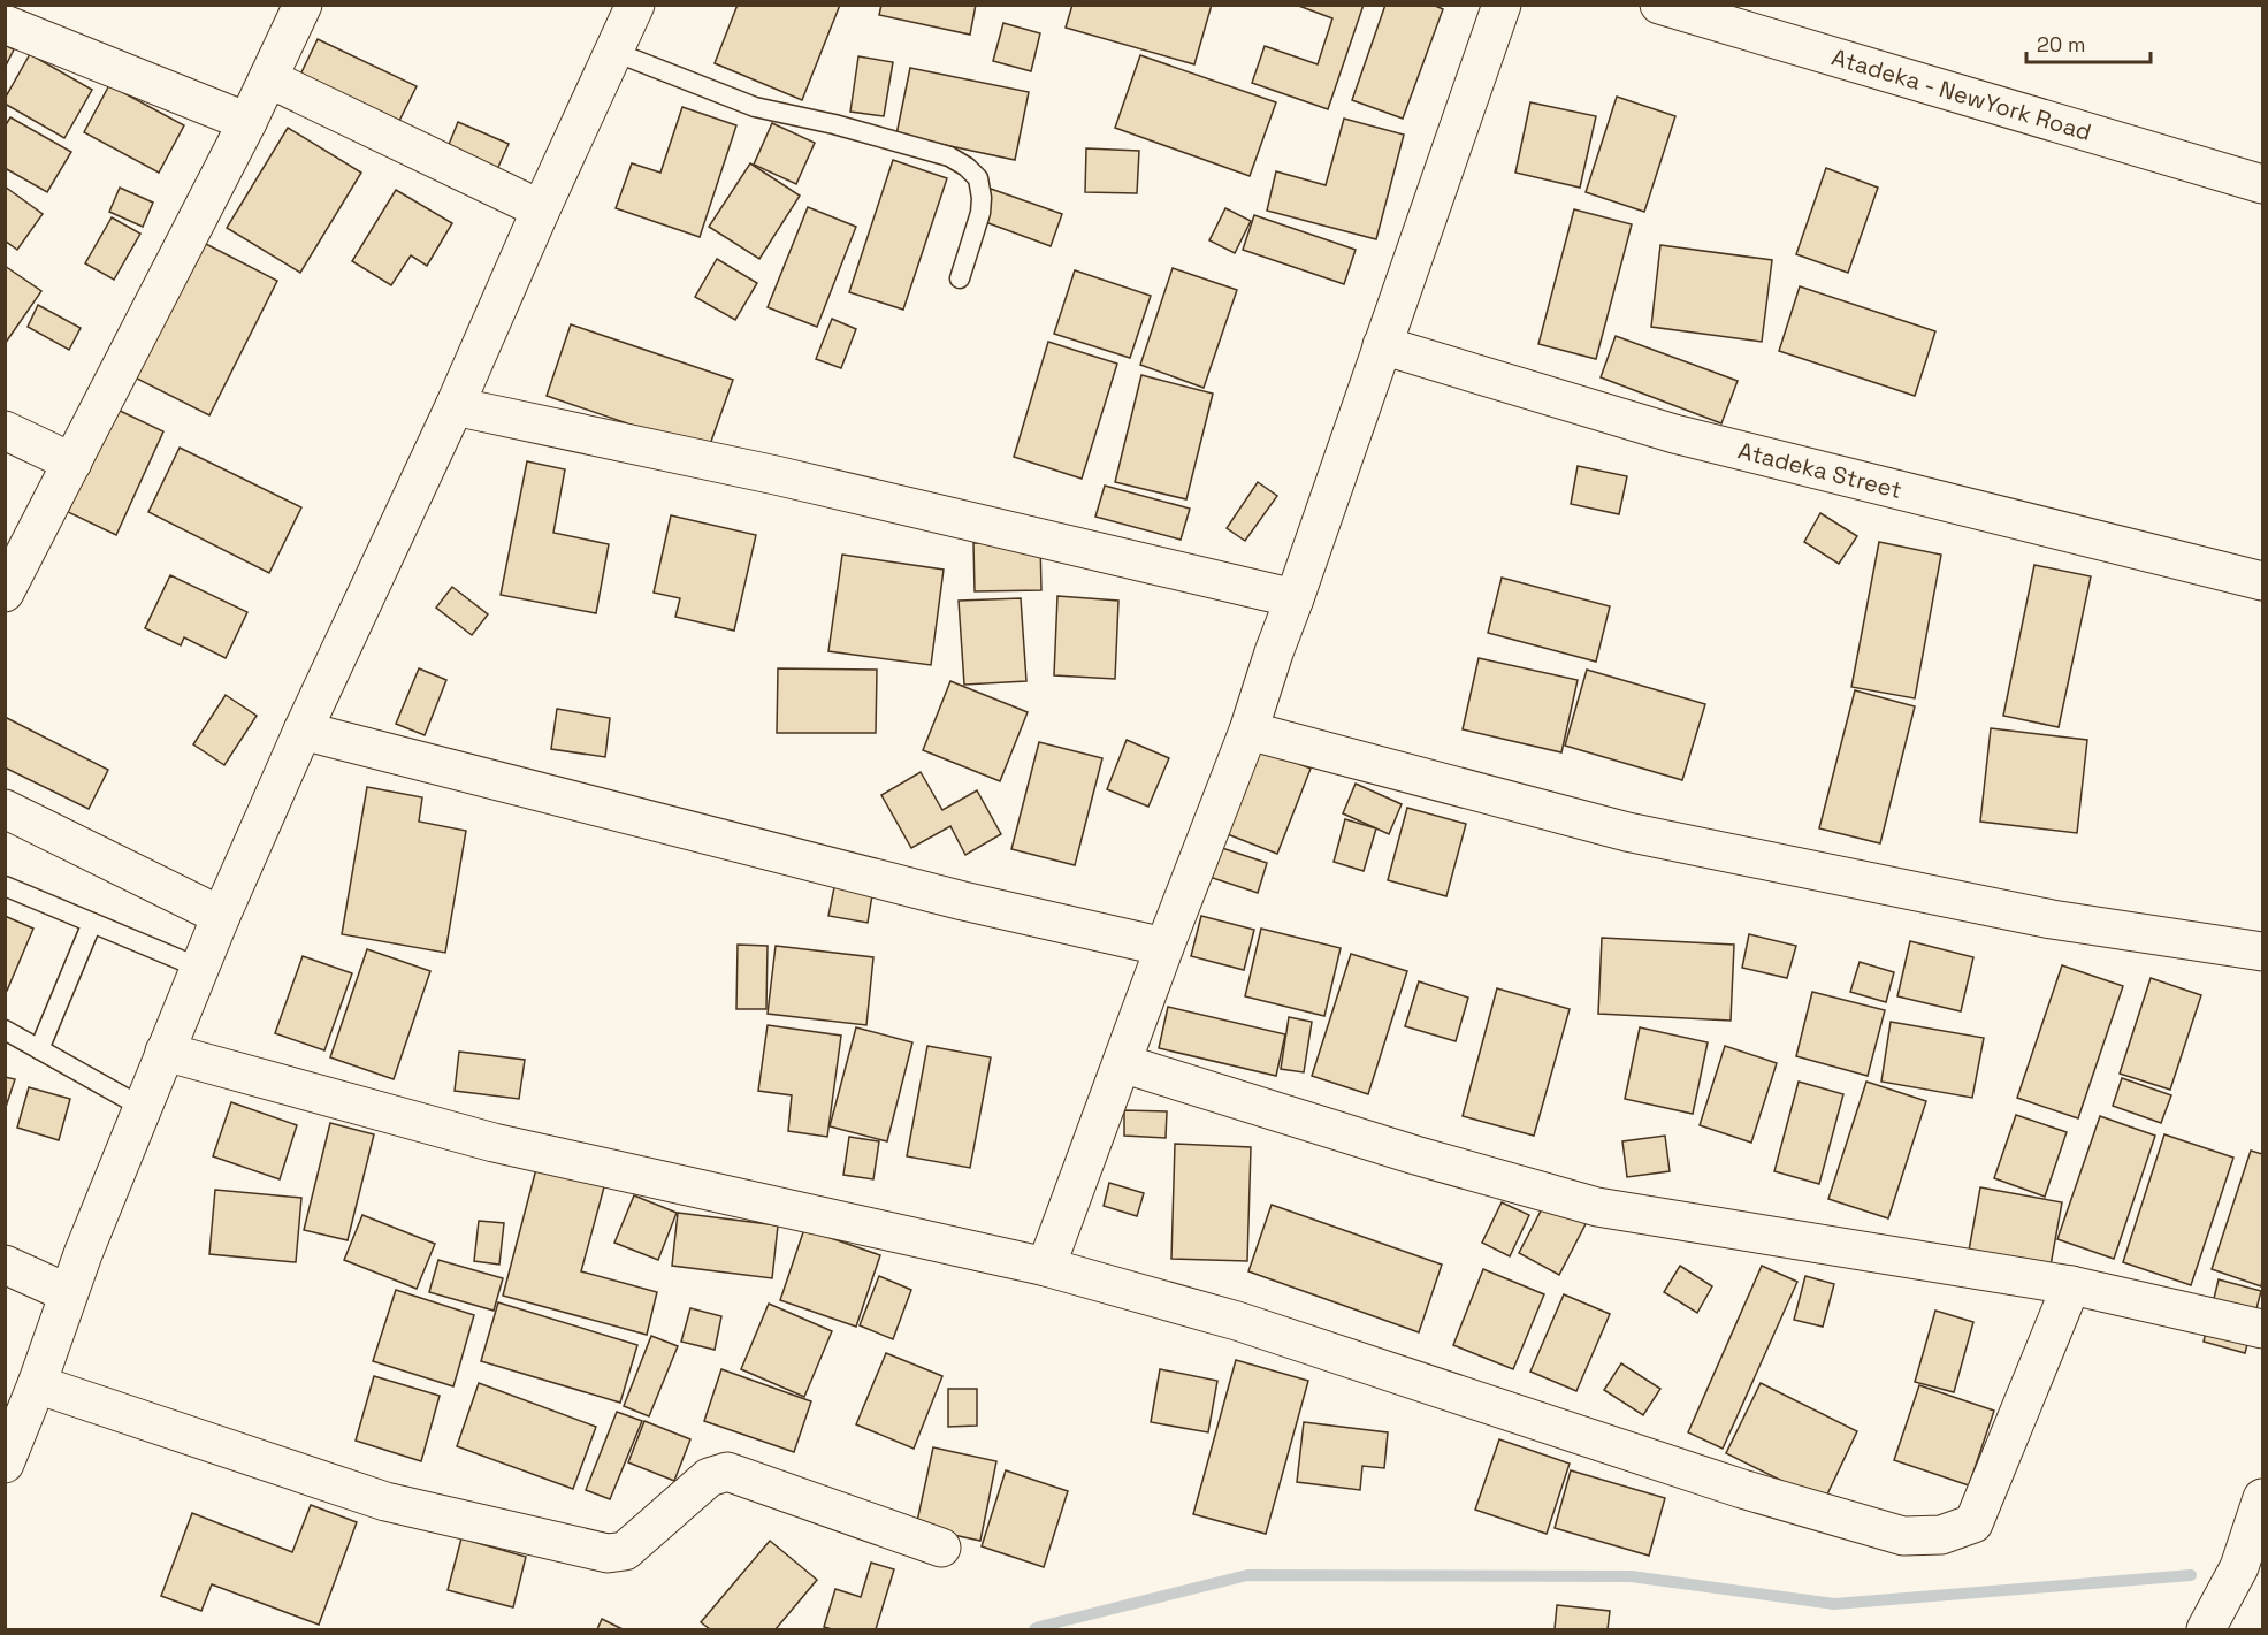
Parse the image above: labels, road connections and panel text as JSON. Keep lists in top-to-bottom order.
{
  "streets": {
    "street": ["Atadeka - NewYork Road", "Atadeka Street"]
  },
  "scale_bar": "20 m"
}
